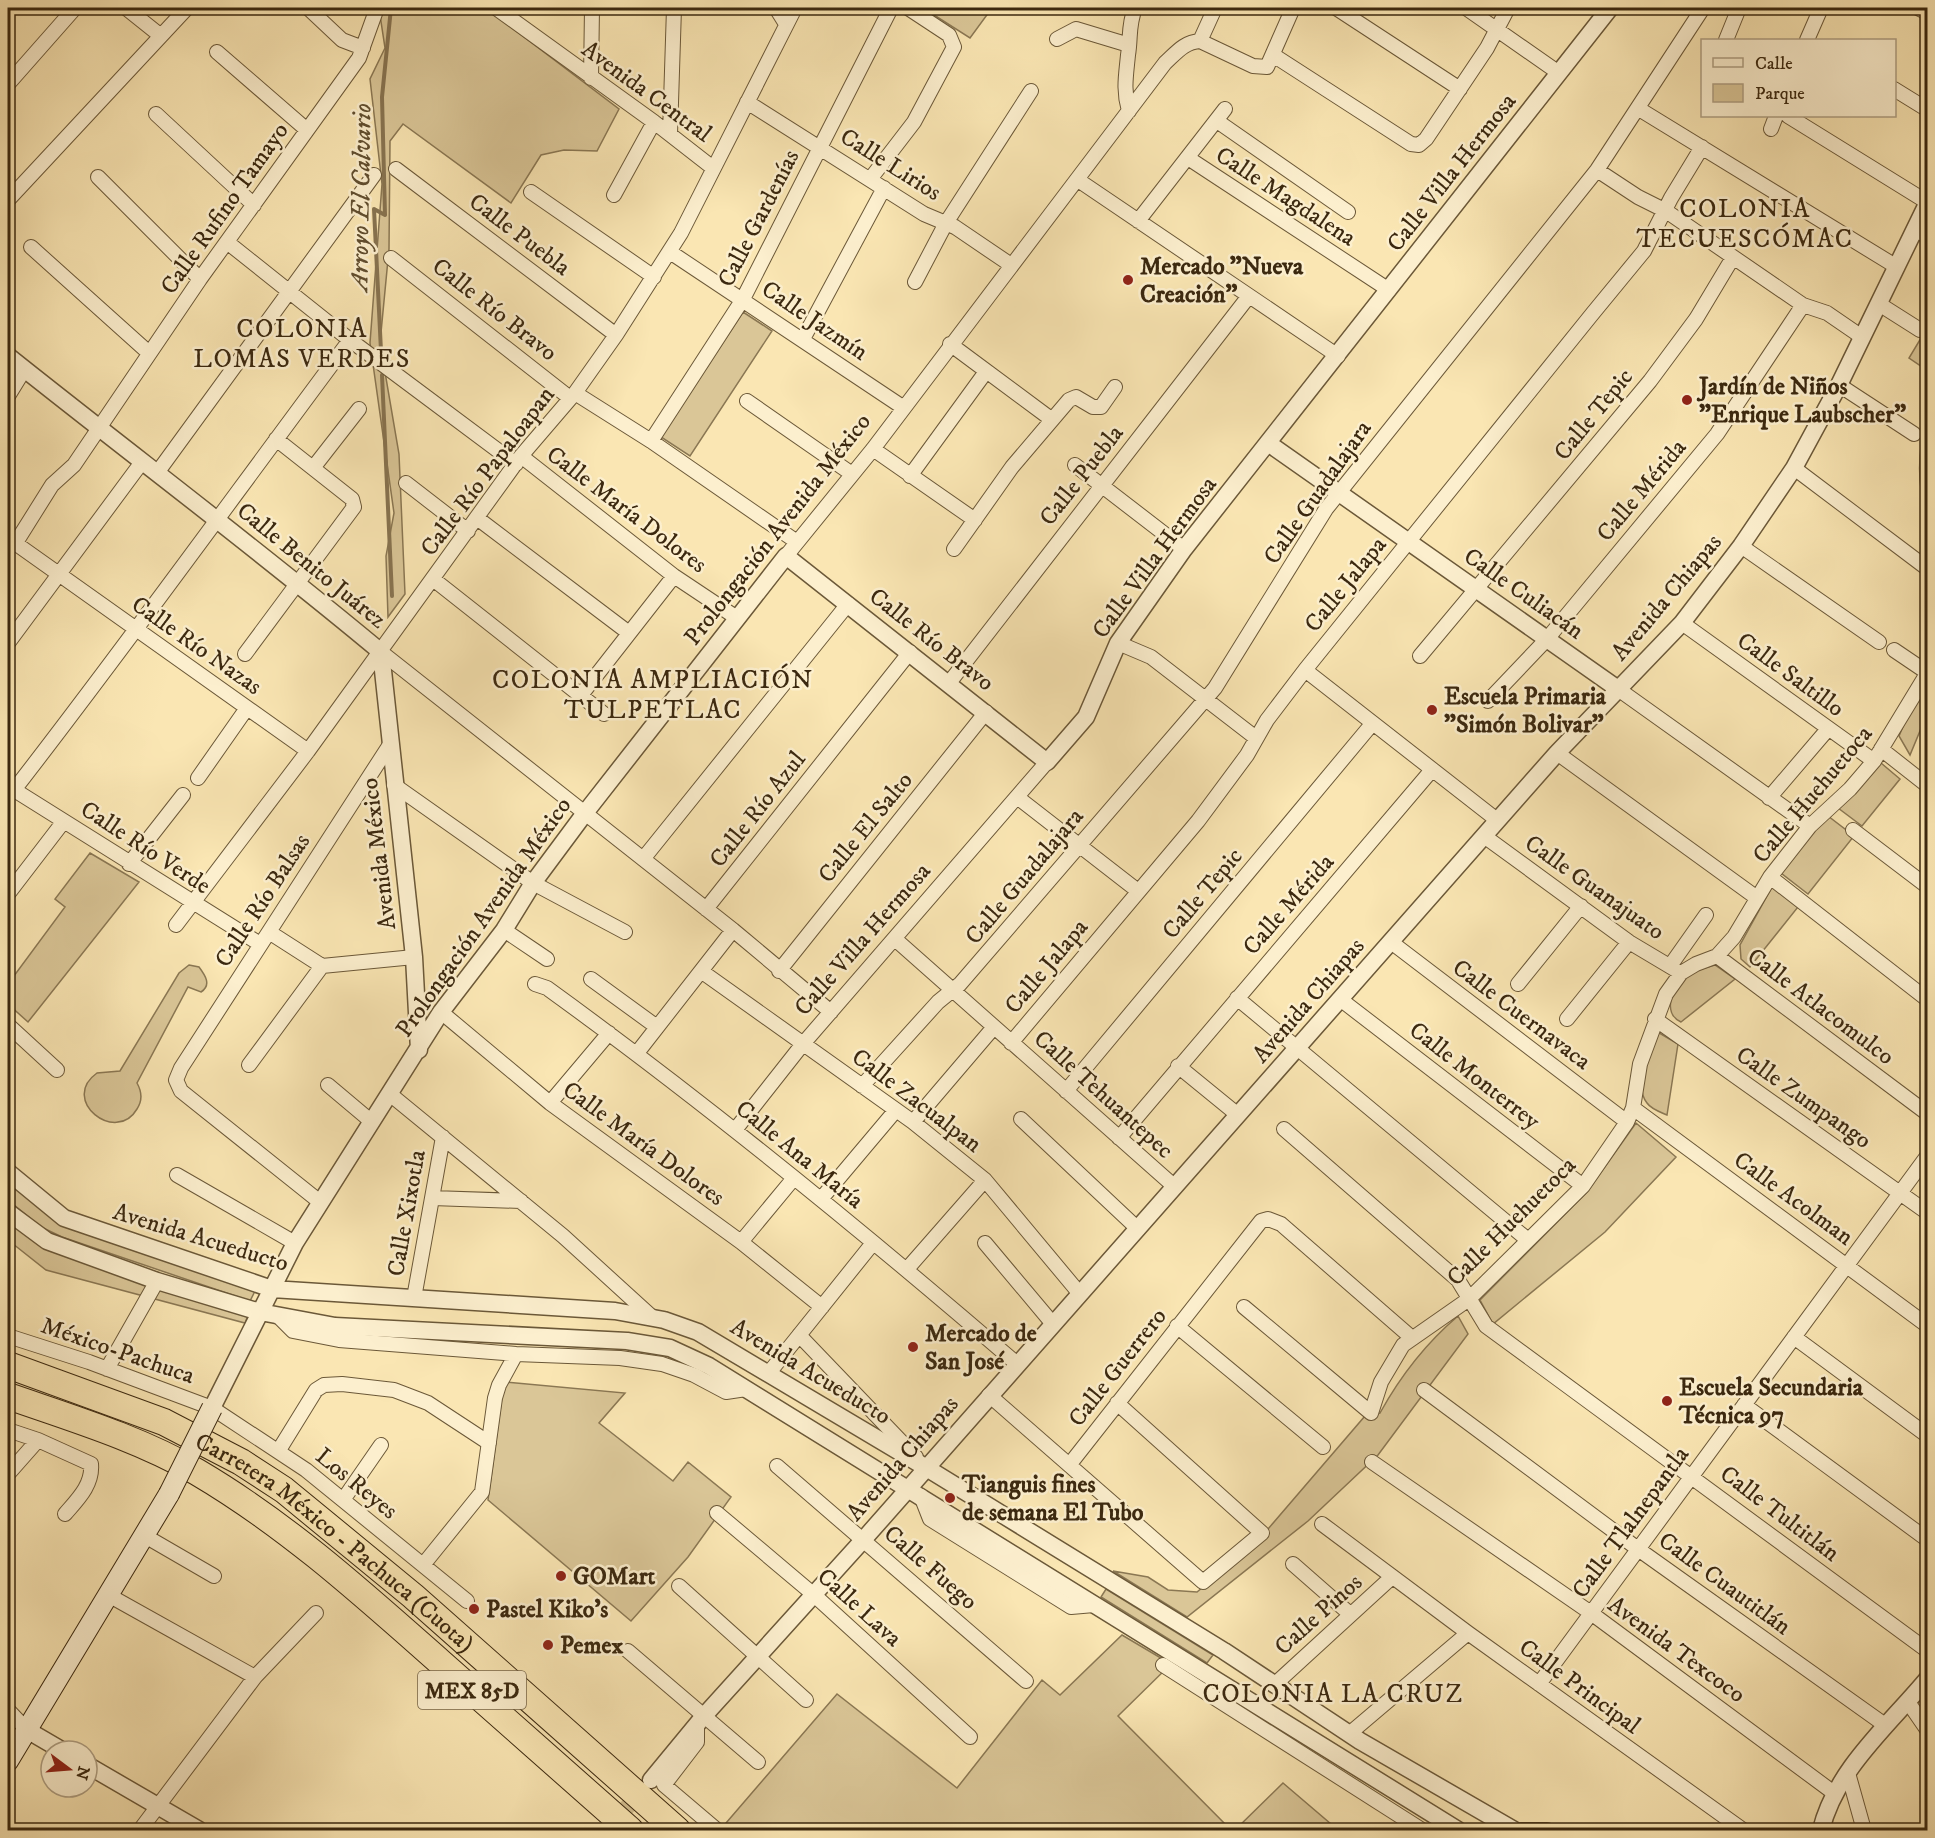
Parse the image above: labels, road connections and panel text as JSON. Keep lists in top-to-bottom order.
{
  "streets": {
    "highway": ["Carretera México - Pachuca (Cuota)", "MEX 85D"],
    "street": [
      "Avenida Central",
      "Calle Lirios",
      "Calle Villa Hermosa",
      "Calle Magdalena",
      "Calle Rufino Tamayo",
      "Calle Gardenías",
      "Calle Puebla",
      "Calle Río Bravo",
      "Calle Jazmín",
      "Calle Tepic",
      "Calle Río Papaloapan",
      "Calle Mérida",
      "Calle Guadalajara",
      "Calle María Dolores",
      "Prolongación Avenida México",
      "Calle Benito Juárez",
      "Calle Jalapa",
      "Calle Culiacán",
      "Avenida Chiapas",
      "Calle Río Nazas",
      "Calle Saltillo",
      "Calle Huehuetoca",
      "Calle Río Azul",
      "Calle El Salto",
      "Calle Río Verde",
      "Avenida México",
      "Calle Guanajuato",
      "Calle Río Balsas",
      "Calle Atlacomulco",
      "Calle Cuernavaca",
      "Calle Monterrey",
      "Calle Tehuantepec",
      "Calle Zumpango",
      "Calle Zacualpan",
      "Calle Ana María",
      "Calle Acolman",
      "Calle Xixotla",
      "Avenida Acueducto",
      "México-Pachuca",
      "Calle Guerrero",
      "Los Reyes",
      "Calle Tultitlán",
      "Calle Tlalnepantla",
      "Calle Fuego",
      "Calle Cuautitlán",
      "Calle Lava",
      "Calle Pinos",
      "Avenida Texcoco",
      "Calle Principal"
    ]
  },
  "crossings": [
    ["Avenida Central", "Calle Río Papaloapan"],
    ["Calle Lirios", "Calle Gardenías"],
    ["Calle Lirios", "Calle Río Papaloapan"],
    ["Calle Lirios", "Prolongación Avenida México"],
    ["Calle Villa Hermosa", "Calle Magdalena"],
    ["Calle Villa Hermosa", "Calle Río Bravo"],
    ["Calle Villa Hermosa", "Calle Benito Juárez"],
    ["Calle Villa Hermosa", "Calle Culiacán"],
    ["Calle Villa Hermosa", "Calle Tehuantepec"],
    ["Calle Villa Hermosa", "Calle Zacualpan"],
    ["Calle Villa Hermosa", "Calle Ana María"],
    ["Calle Rufino Tamayo", "Calle María Dolores"],
    ["Calle Rufino Tamayo", "Calle Benito Juárez"],
    ["Calle Rufino Tamayo", "Calle Río Nazas"],
    ["Calle Gardenías", "Calle Río Bravo"],
    ["Calle Gardenías", "Calle Jazmín"],
    ["Calle Puebla", "Calle Río Bravo"],
    ["Calle Puebla", "Calle Río Papaloapan"],
    ["Calle Río Bravo", "Calle Río Papaloapan"],
    ["Calle Río Bravo", "Prolongación Avenida México"],
    ["Calle Río Bravo", "Calle Río Azul"],
    ["Calle Río Bravo", "Calle El Salto"],
    ["Calle Jazmín", "Calle Río Papaloapan"],
    ["Calle Jazmín", "Prolongación Avenida México"],
    ["Calle Tepic", "Calle Culiacán"],
    ["Calle Tepic", "Calle Tehuantepec"],
    ["Calle Río Papaloapan", "Calle María Dolores"],
    ["Calle Río Papaloapan", "Calle Benito Juárez"],
    ["Calle Río Papaloapan", "Calle Río Nazas"],
    ["Calle Río Papaloapan", "Calle Río Verde"],
    ["Calle Río Papaloapan", "Avenida México"],
    ["Calle Mérida", "Calle Culiacán"],
    ["Calle Mérida", "Calle Tehuantepec"],
    ["Calle Guadalajara", "Calle Culiacán"],
    ["Calle Guadalajara", "Calle Tehuantepec"],
    ["Calle Guadalajara", "Calle Zacualpan"],
    ["Calle María Dolores", "Prolongación Avenida México"],
    ["Prolongación Avenida México", "Calle Benito Juárez"],
    ["Prolongación Avenida México", "Avenida México"],
    ["Prolongación Avenida México", "Calle Río Balsas"],
    ["Prolongación Avenida México", "Avenida Acueducto"],
    ["Prolongación Avenida México", "México-Pachuca"],
    ["Prolongación Avenida México", "Los Reyes"],
    ["Calle Benito Juárez", "Calle Río Azul"],
    ["Calle Benito Juárez", "Calle El Salto"],
    ["Calle Benito Juárez", "Avenida México"],
    ["Calle Jalapa", "Calle Culiacán"],
    ["Calle Jalapa", "Calle Tehuantepec"],
    ["Calle Culiacán", "Avenida Chiapas"],
    ["Calle Culiacán", "Calle Huehuetoca"],
    ["Avenida Chiapas", "Calle Saltillo"],
    ["Avenida Chiapas", "Calle Guanajuato"],
    ["Avenida Chiapas", "Calle Cuernavaca"],
    ["Avenida Chiapas", "Calle Monterrey"],
    ["Avenida Chiapas", "Calle Tehuantepec"],
    ["Avenida Chiapas", "Calle Zacualpan"],
    ["Avenida Chiapas", "Calle Ana María"],
    ["Avenida Chiapas", "Avenida Acueducto"],
    ["Avenida Chiapas", "Calle Guerrero"],
    ["Avenida Chiapas", "Calle Fuego"],
    ["Avenida Chiapas", "Calle Lava"],
    ["Calle Saltillo", "Calle Huehuetoca"],
    ["Calle Huehuetoca", "Calle Guanajuato"],
    ["Calle Huehuetoca", "Calle Atlacomulco"],
    ["Calle Huehuetoca", "Calle Cuernavaca"],
    ["Calle Huehuetoca", "Calle Monterrey"],
    ["Calle Huehuetoca", "Calle Zumpango"],
    ["Calle Huehuetoca", "Calle Acolman"],
    ["Calle Huehuetoca", "Calle Guerrero"],
    ["Calle Huehuetoca", "Calle Tultitlán"],
    ["Calle Río Verde", "Calle Río Balsas"],
    ["Avenida México", "Calle Río Balsas"],
    ["Calle Zumpango", "Calle Tlalnepantla"],
    ["Calle Acolman", "Calle Tlalnepantla"],
    ["Calle Xixotla", "Avenida Acueducto"],
    ["Avenida Acueducto", "Calle Pinos"],
    ["México-Pachuca", "Los Reyes"],
    ["Calle Tultitlán", "Calle Tlalnepantla"],
    ["Calle Tlalnepantla", "Calle Cuautitlán"],
    ["Calle Tlalnepantla", "Avenida Texcoco"],
    ["Calle Tlalnepantla", "Calle Principal"],
    ["Calle Pinos", "Calle Principal"]
  ],
  "districts": [
    "COLONIA TECUESCÓMAC",
    "COLONIA LOMAS VERDES",
    "COLONIA AMPLIACIÓN TULPETLAC",
    "COLONIA LA CRUZ"
  ],
  "water": ["Arroyo El Calvario"],
  "places": [
    "Mercado \"Nueva Creación\"",
    "Jardín de Niños \"Enrique Laubscher\"",
    "Escuela Primaria \"Simón Bolivar\"",
    "Mercado de San José",
    "Escuela Secundaria Técnica 97",
    "Tianguis fines de semana El Tubo",
    "GOMart",
    "Pastel Kiko's",
    "Pemex"
  ],
  "legend": ["Calle", "Parque"],
  "north": "right"
}
